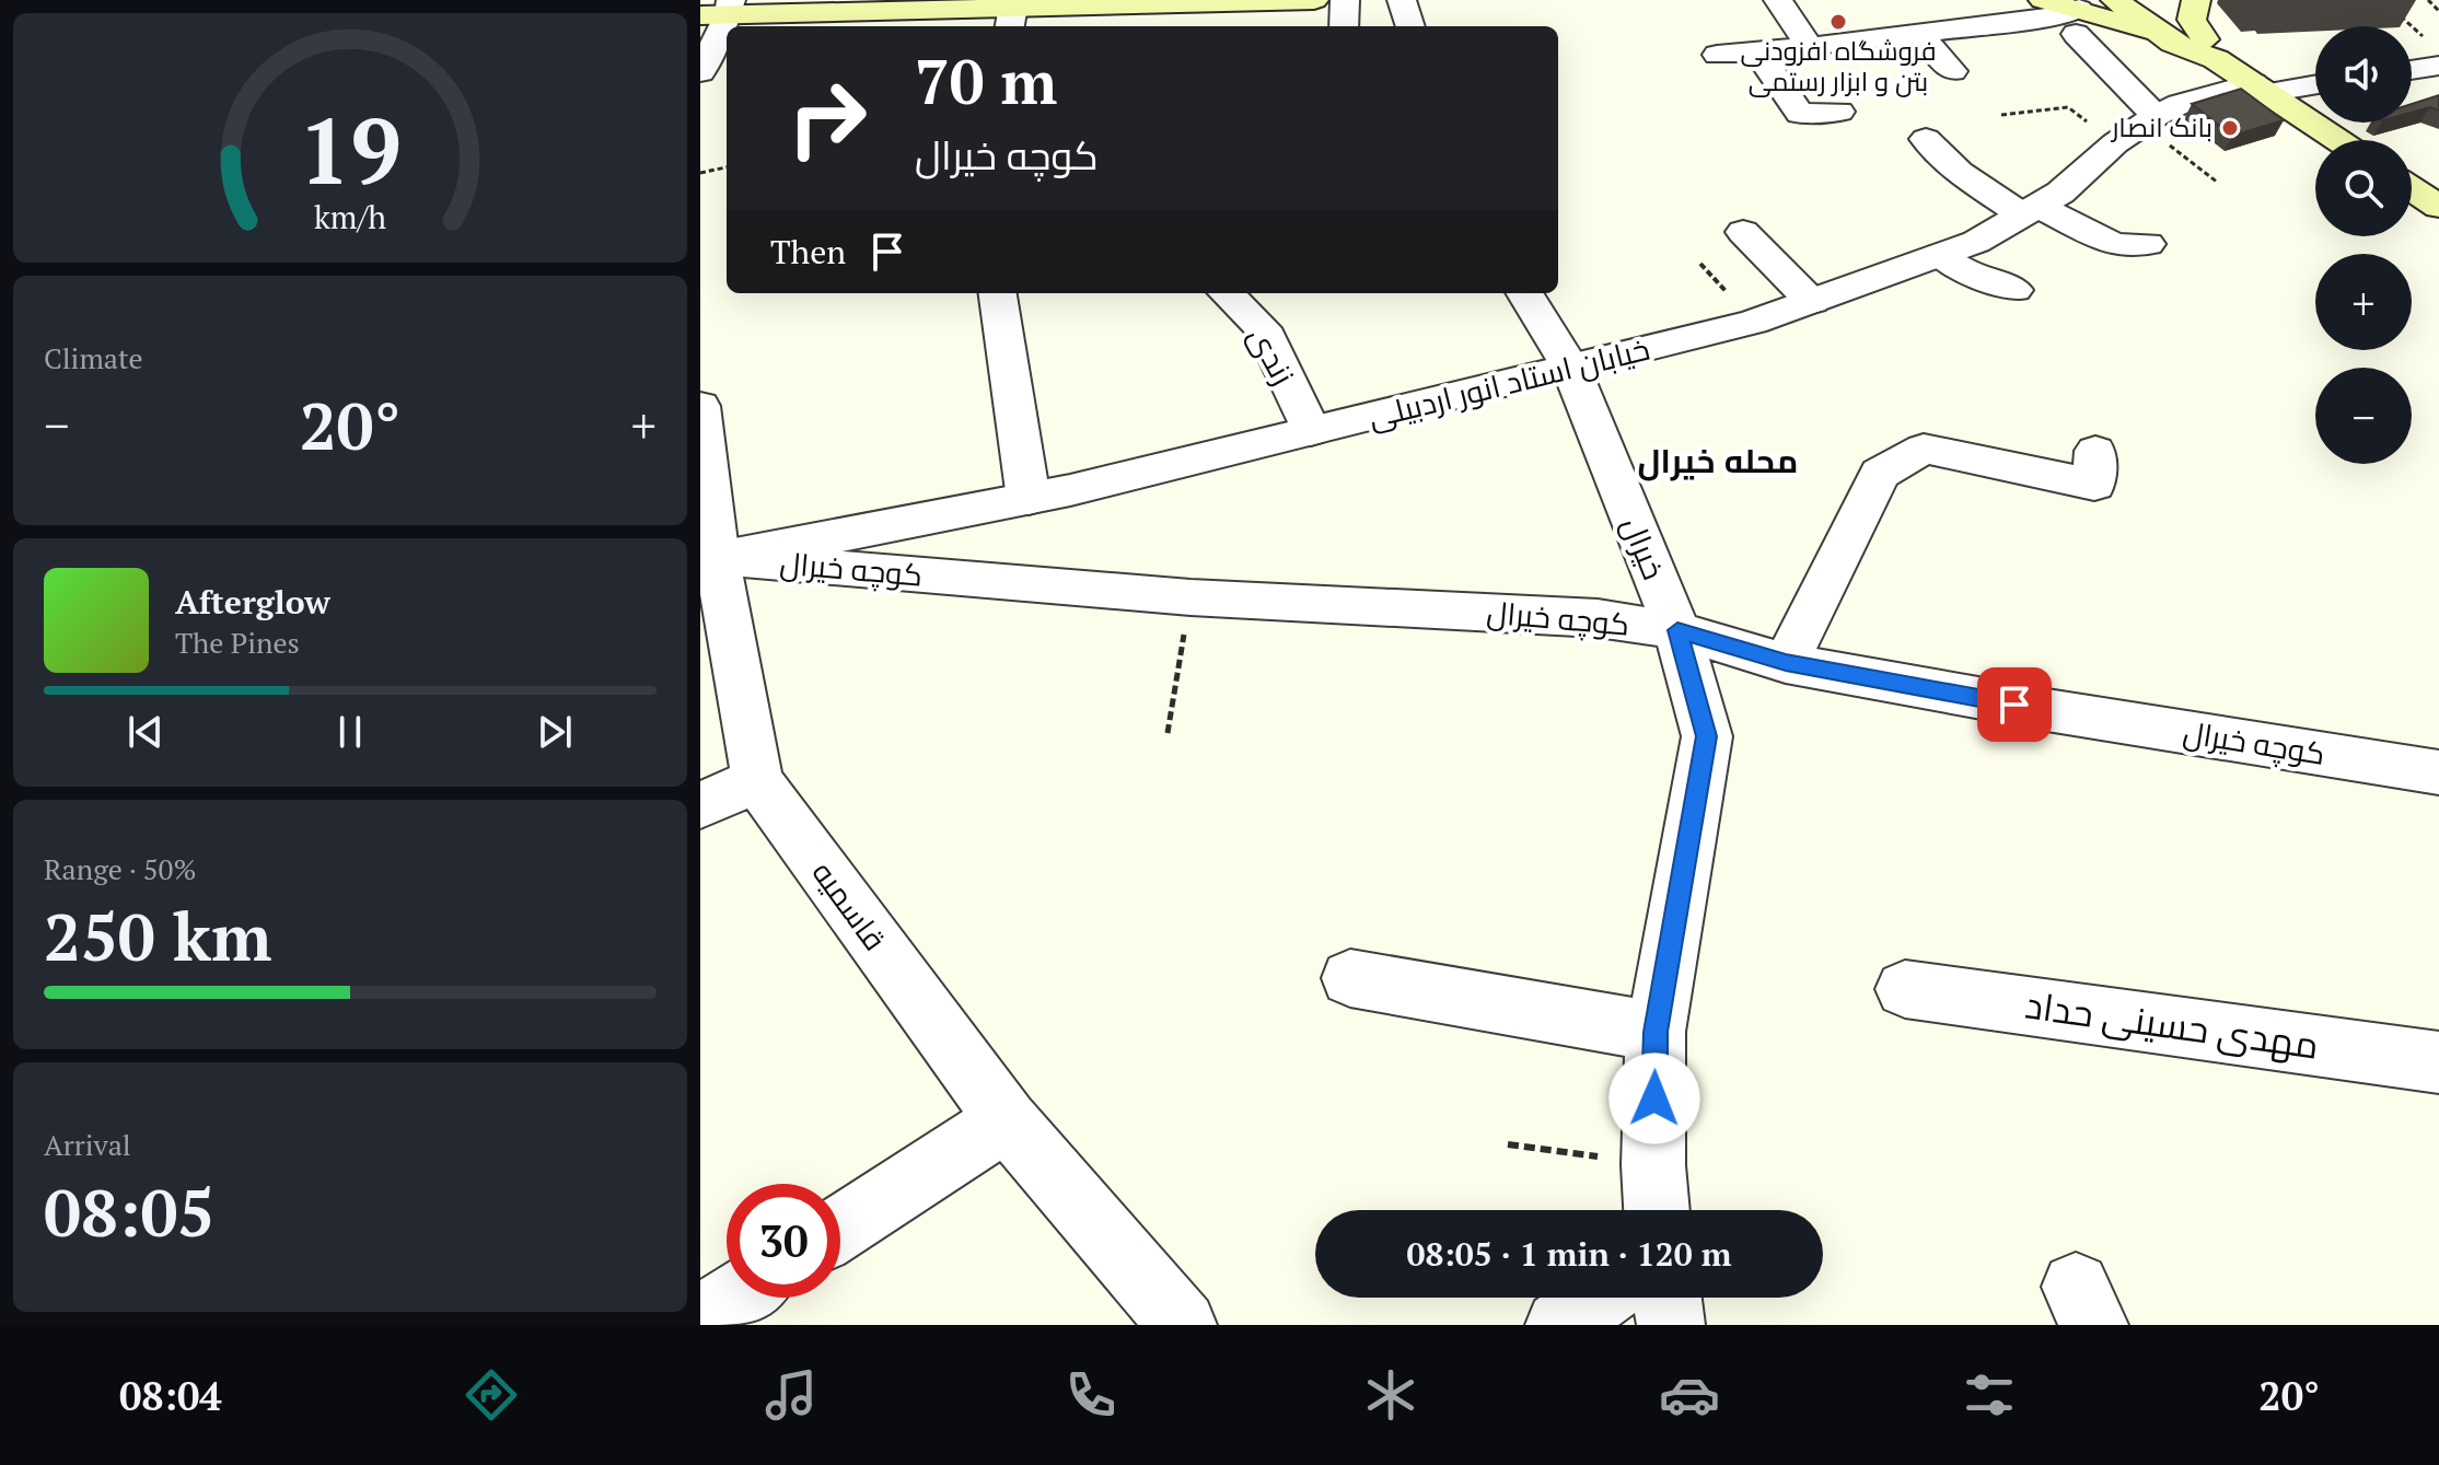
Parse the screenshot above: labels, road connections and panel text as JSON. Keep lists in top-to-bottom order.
{
  "streets": {
    "street": [
      "زندی",
      "خیابان استاد انور اردبیلی",
      "خیرال",
      "کوچه خیرال",
      "قاسمیه",
      "مهدی حسینی حداد"
    ]
  },
  "crossings": [
    ["زندی", "خیابان استاد انور اردبیلی"],
    ["خیابان استاد انور اردبیلی", "خیرال"],
    ["خیابان استاد انور اردبیلی", "کوچه خیرال"],
    ["خیابان استاد انور اردبیلی", "قاسمیه"],
    ["خیرال", "کوچه خیرال"],
    ["کوچه خیرال", "قاسمیه"]
  ],
  "districts": ["محله خیرال"],
  "places": ["فروشگاه افزودنی بتن و ابزار رستمی", "بانک انصار"],
  "page": {
    "map_buttons": ["+", "−"],
    "turn": ["70 m", "کوچه خیرال"],
    "then": "Then",
    "tile": [
      "Climate",
      ["Range · 50%", "250 km"],
      ["Arrival", "08:05"]
    ],
    "heat": ["−", "20°", "+"],
    "song": ["Afterglow", "The Pines"],
    "limit": "30",
    "trip": "08:05 · 1 min · 120 m",
    "tabs": ["08:04", "20°"],
    "gauge": ["19", "km/h"]
  }
}
